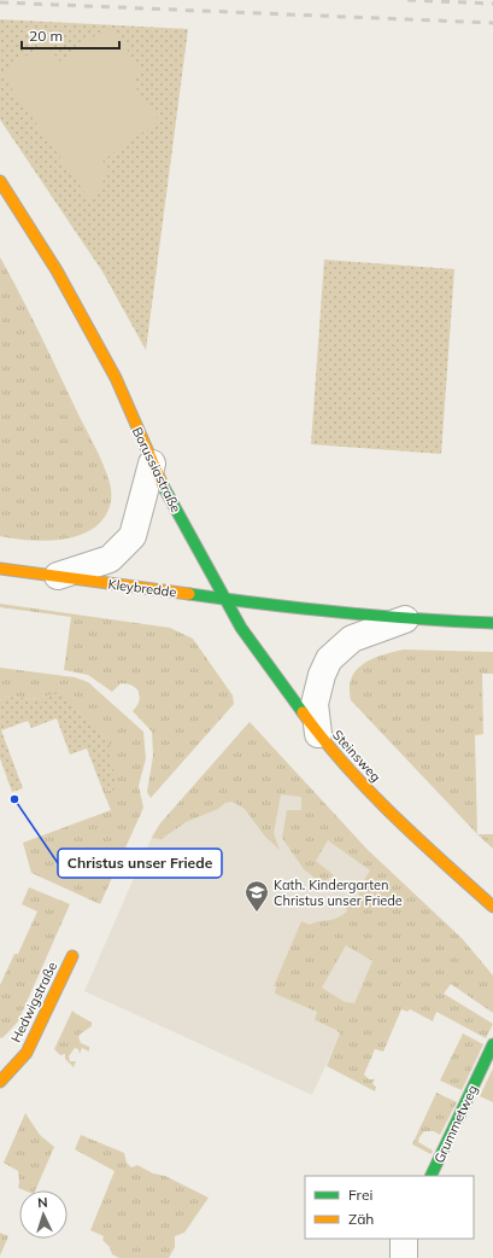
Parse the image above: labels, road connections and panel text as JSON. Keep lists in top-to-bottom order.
{
  "streets": {
    "main road": [
      "Borussiastraße",
      "Kleybredde",
      "Steinsweg",
      "Hedwigstraße",
      "Grummetweg"
    ]
  },
  "crossings": [
    ["Borussiastraße", "Kleybredde"],
    ["Borussiastraße", "Steinsweg"],
    ["Kleybredde", "Steinsweg"]
  ],
  "places": {
    "other": ["Christus unser Friede"],
    "school or university": ["Kath. Kindergarten Christus unser Friede"]
  },
  "legend": ["Frei", "Zäh"],
  "scale_bar": "20 m",
  "north": "top"
}
